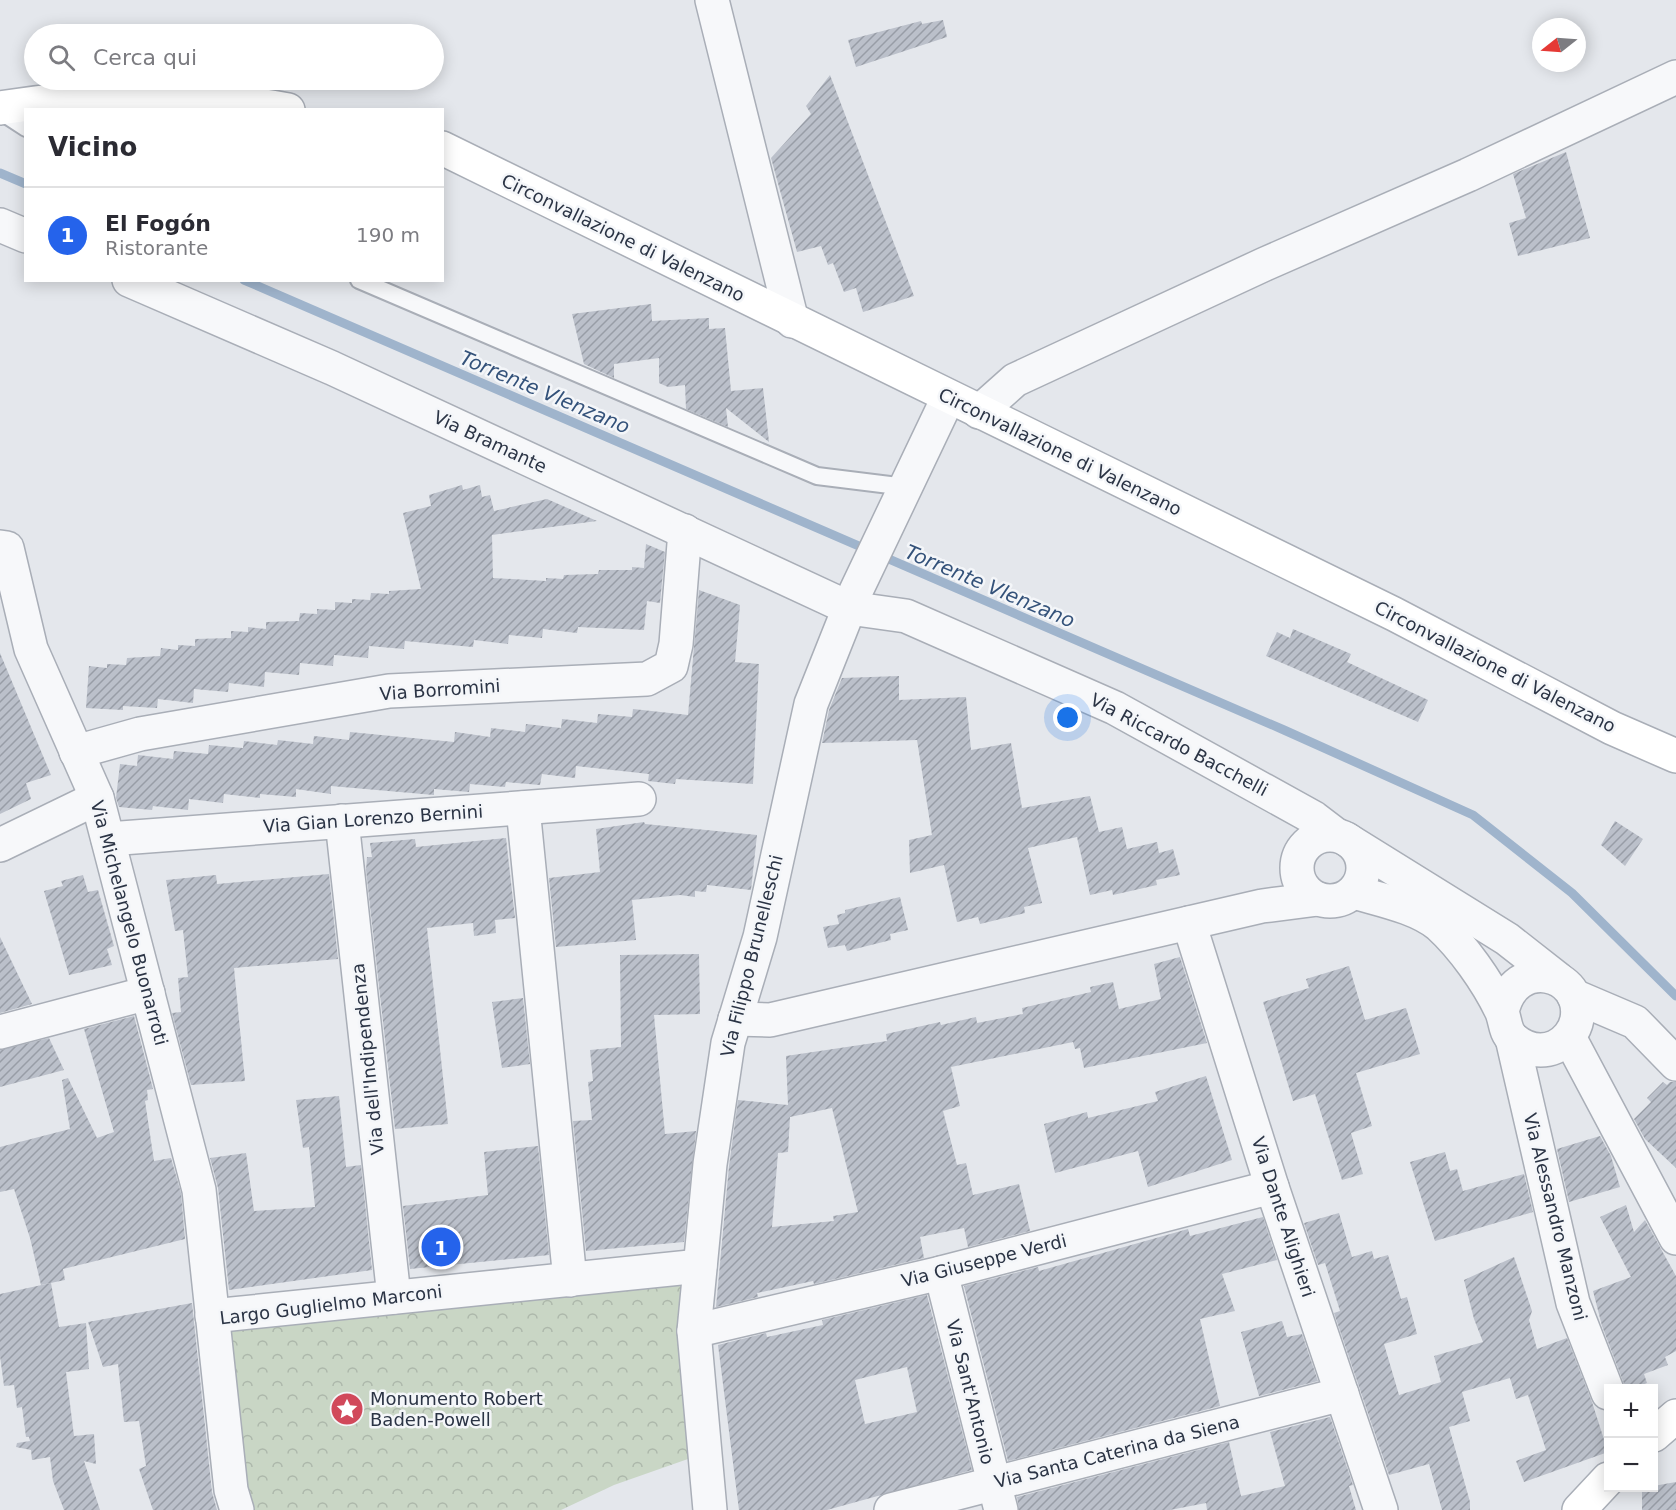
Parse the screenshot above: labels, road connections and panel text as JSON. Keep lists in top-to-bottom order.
{
  "streets": {
    "main road": ["Circonvallazione di Valenzano"],
    "street": [
      "Via Bramante",
      "Via Borromini",
      "Via Riccardo Bacchelli",
      "Via Gian Lorenzo Bernini",
      "Via Michelangelo Buonarroti",
      "Via Filippo Brunelleschi",
      "Via dell'Indipendenza",
      "Via Dante Alighieri",
      "Via Alessandro Manzoni",
      "Via Giuseppe Verdi",
      "Largo Guglielmo Marconi",
      "Via Sant'Antonio",
      "Via Santa Caterina da Siena"
    ]
  },
  "crossings": [
    ["Circonvallazione di Valenzano", "Via Filippo Brunelleschi"],
    ["Via Bramante", "Via Borromini"],
    ["Via Bramante", "Via Riccardo Bacchelli"],
    ["Via Bramante", "Via Filippo Brunelleschi"],
    ["Via Borromini", "Via Michelangelo Buonarroti"],
    ["Via Riccardo Bacchelli", "Via Filippo Brunelleschi"],
    ["Via Riccardo Bacchelli", "Via Alessandro Manzoni"],
    ["Via Gian Lorenzo Bernini", "Via Michelangelo Buonarroti"],
    ["Via Gian Lorenzo Bernini", "Via dell'Indipendenza"],
    ["Via Michelangelo Buonarroti", "Largo Guglielmo Marconi"],
    ["Via Filippo Brunelleschi", "Via Giuseppe Verdi"],
    ["Via Filippo Brunelleschi", "Largo Guglielmo Marconi"],
    ["Via dell'Indipendenza", "Largo Guglielmo Marconi"],
    ["Via Dante Alighieri", "Via Giuseppe Verdi"],
    ["Via Dante Alighieri", "Via Santa Caterina da Siena"],
    ["Via Giuseppe Verdi", "Via Sant'Antonio"],
    ["Via Sant'Antonio", "Via Santa Caterina da Siena"]
  ],
  "water": ["Torrente Vlenzano"],
  "places": {
    "place": ["Monumento Robert Baden-Powell"]
  },
  "north": "left",
  "page": {
    "search": "Cerca qui",
    "heading": "Vicino",
    "list": [
      {
        "mark": "1",
        "name": "El Fogón",
        "note": "Ristorante",
        "value": "190 m"
      }
    ],
    "pins": "1",
    "map_buttons": ["+", "−"]
  }
}
